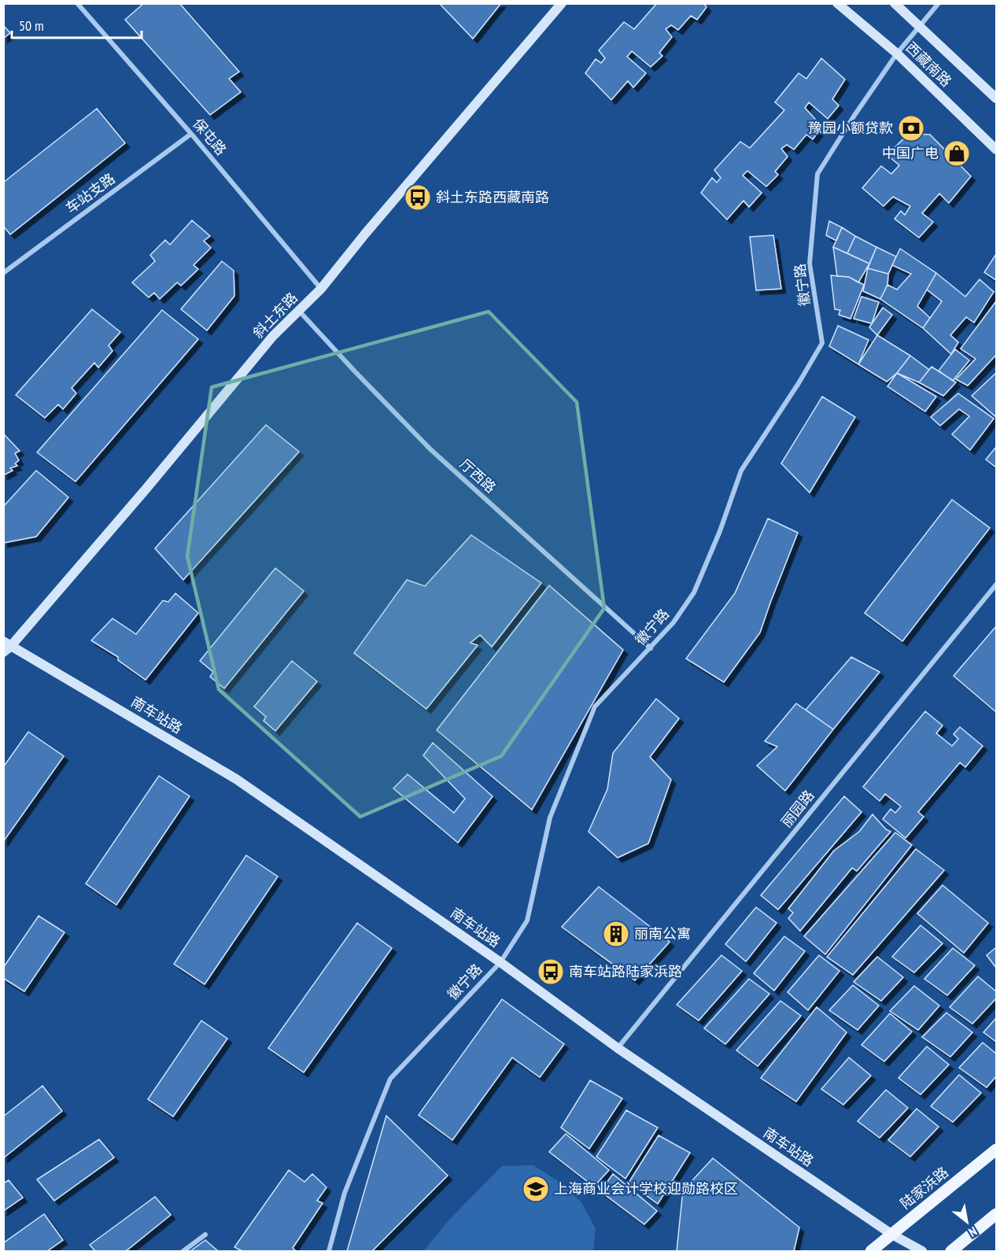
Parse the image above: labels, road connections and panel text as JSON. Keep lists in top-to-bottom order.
{
  "streets": {
    "main road": ["陆家浜路"],
    "street": [
      "西藏南路",
      "保屯路",
      "车站支路",
      "徽宁路",
      "斜土东路",
      "厅西路",
      "南车站路",
      "丽园路"
    ]
  },
  "crossings": [
    ["西藏南路", "徽宁路"],
    ["保屯路", "车站支路"],
    ["保屯路", "斜土东路"],
    ["徽宁路", "厅西路"],
    ["徽宁路", "南车站路"],
    ["斜土东路", "厅西路"],
    ["斜土东路", "南车站路"],
    ["南车站路", "丽园路"],
    ["南车站路", "陆家浜路"]
  ],
  "places": {
    "bank": ["豫园小额贷款"],
    "shop": ["中国广电"],
    "bus stop": ["斜土东路西藏南路", "南车站路陆家浜路"],
    "building": ["丽南公寓"],
    "school or university": ["上海商业会计学校迎勋路校区"]
  },
  "scale_bar": "50 m",
  "north": "bottom right"
}
